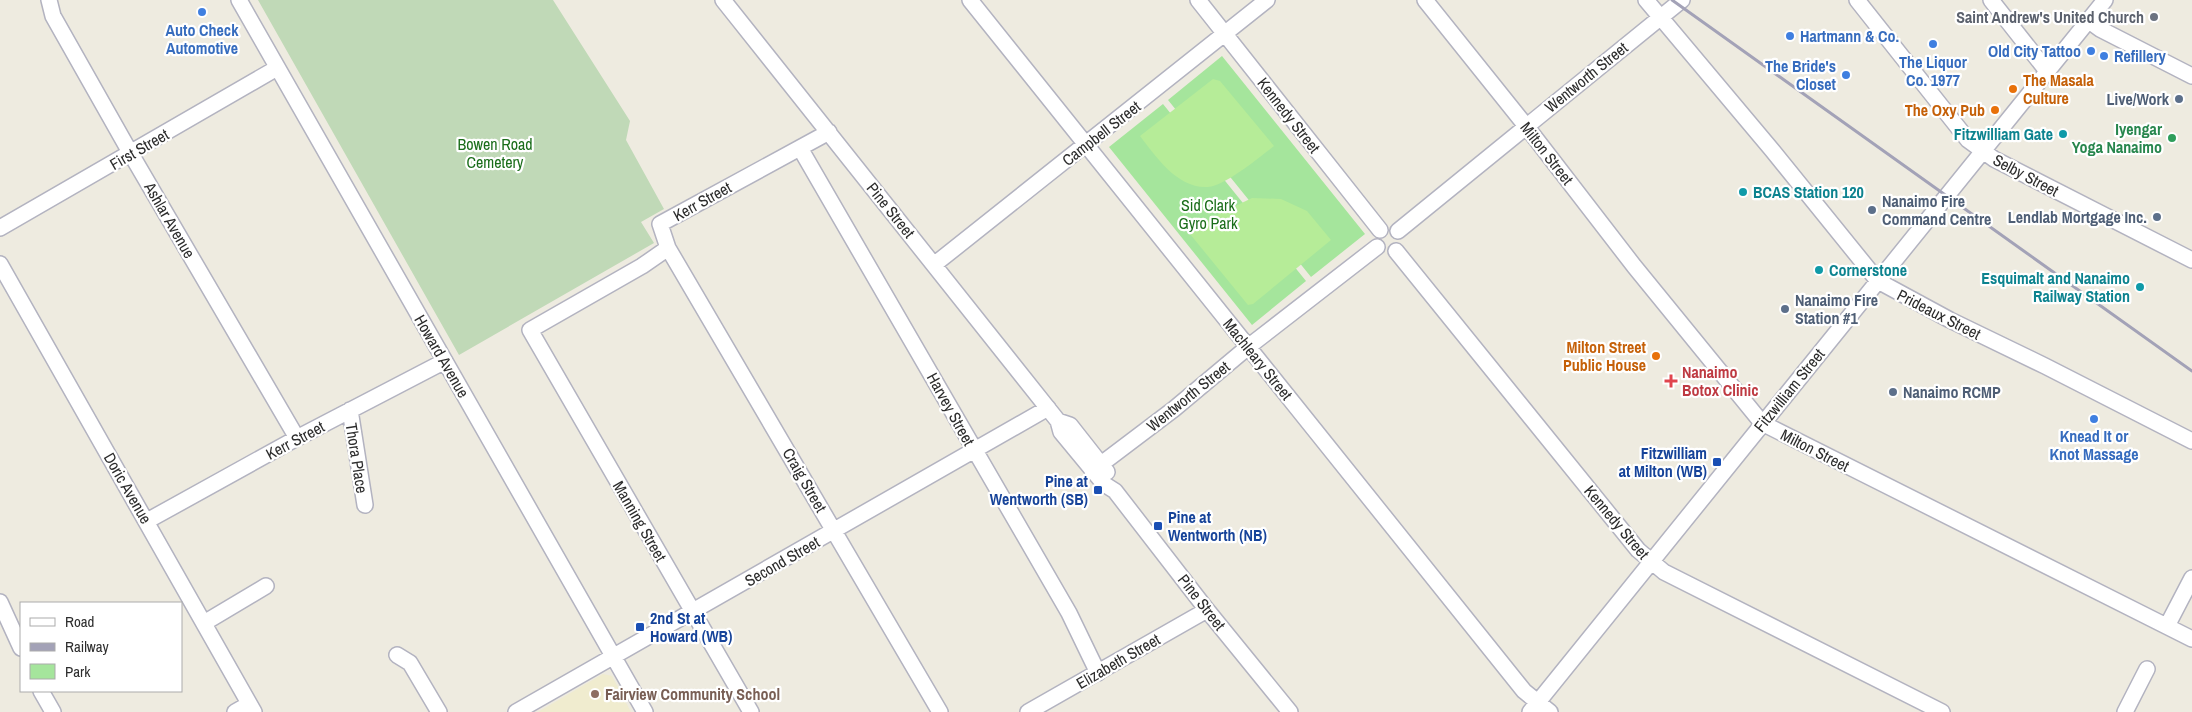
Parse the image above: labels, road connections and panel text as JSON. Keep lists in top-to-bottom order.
{
  "streets": {
    "street": [
      "Wentworth Street",
      "Kennedy Street",
      "Campbell Street",
      "First Street",
      "Milton Street",
      "Selby Street",
      "Kerr Street",
      "Pine Street",
      "Ashlar Avenue",
      "Prideaux Street",
      "Howard Avenue",
      "Machleary Street",
      "Fitzwilliam Street",
      "Harvey Street",
      "Thora Place",
      "Craig Street",
      "Doric Avenue",
      "Manning Street",
      "Second Street",
      "Elizabeth Street"
    ]
  },
  "crossings": [
    ["Wentworth Street", "Kennedy Street"],
    ["Wentworth Street", "Milton Street"],
    ["Wentworth Street", "Pine Street"],
    ["Wentworth Street", "Prideaux Street"],
    ["Wentworth Street", "Machleary Street"],
    ["Kennedy Street", "Campbell Street"],
    ["Kennedy Street", "Fitzwilliam Street"],
    ["Campbell Street", "Pine Street"],
    ["Campbell Street", "Machleary Street"],
    ["First Street", "Ashlar Avenue"],
    ["First Street", "Howard Avenue"],
    ["Milton Street", "Fitzwilliam Street"],
    ["Selby Street", "Fitzwilliam Street"],
    ["Kerr Street", "Pine Street"],
    ["Kerr Street", "Ashlar Avenue"],
    ["Kerr Street", "Howard Avenue"],
    ["Kerr Street", "Harvey Street"],
    ["Kerr Street", "Thora Place"],
    ["Kerr Street", "Craig Street"],
    ["Kerr Street", "Doric Avenue"],
    ["Kerr Street", "Manning Street"],
    ["Pine Street", "Second Street"],
    ["Pine Street", "Elizabeth Street"],
    ["Prideaux Street", "Fitzwilliam Street"],
    ["Howard Avenue", "Second Street"],
    ["Machleary Street", "Fitzwilliam Street"],
    ["Harvey Street", "Second Street"],
    ["Harvey Street", "Elizabeth Street"],
    ["Craig Street", "Manning Street"],
    ["Craig Street", "Second Street"],
    ["Manning Street", "Second Street"]
  ],
  "parks": ["Bowen Road Cemetery", "Sid Clark Gyro Park"],
  "places": {
    "other": [
      "Auto Check Automotive",
      "Saint Andrew's United Church",
      "Hartmann & Co.",
      "The Liquor Co. 1977",
      "Old City Tattoo",
      "Refillery",
      "The Bride's Closet",
      "The Masala Culture",
      "Live/Work",
      "The Oxy Pub",
      "Fitzwilliam Gate",
      "Iyengar Yoga Nanaimo",
      "BCAS Station 120",
      "Nanaimo Fire Command Centre",
      "Lendlab Mortgage Inc.",
      "Cornerstone",
      "Esquimalt and Nanaimo Railway Station",
      "Nanaimo Fire Station #1",
      "Milton Street Public House",
      "Nanaimo RCMP",
      "Knead It or Knot Massage",
      "Fairview Community School"
    ],
    "health": ["Nanaimo Botox Clinic"],
    "transit": [
      "Fitzwilliam at Milton (WB)",
      "Pine at Wentworth (SB)",
      "Pine at Wentworth (NB)",
      "2nd St at Howard (WB)"
    ]
  },
  "legend": ["Road", "Railway", "Park"]
}
